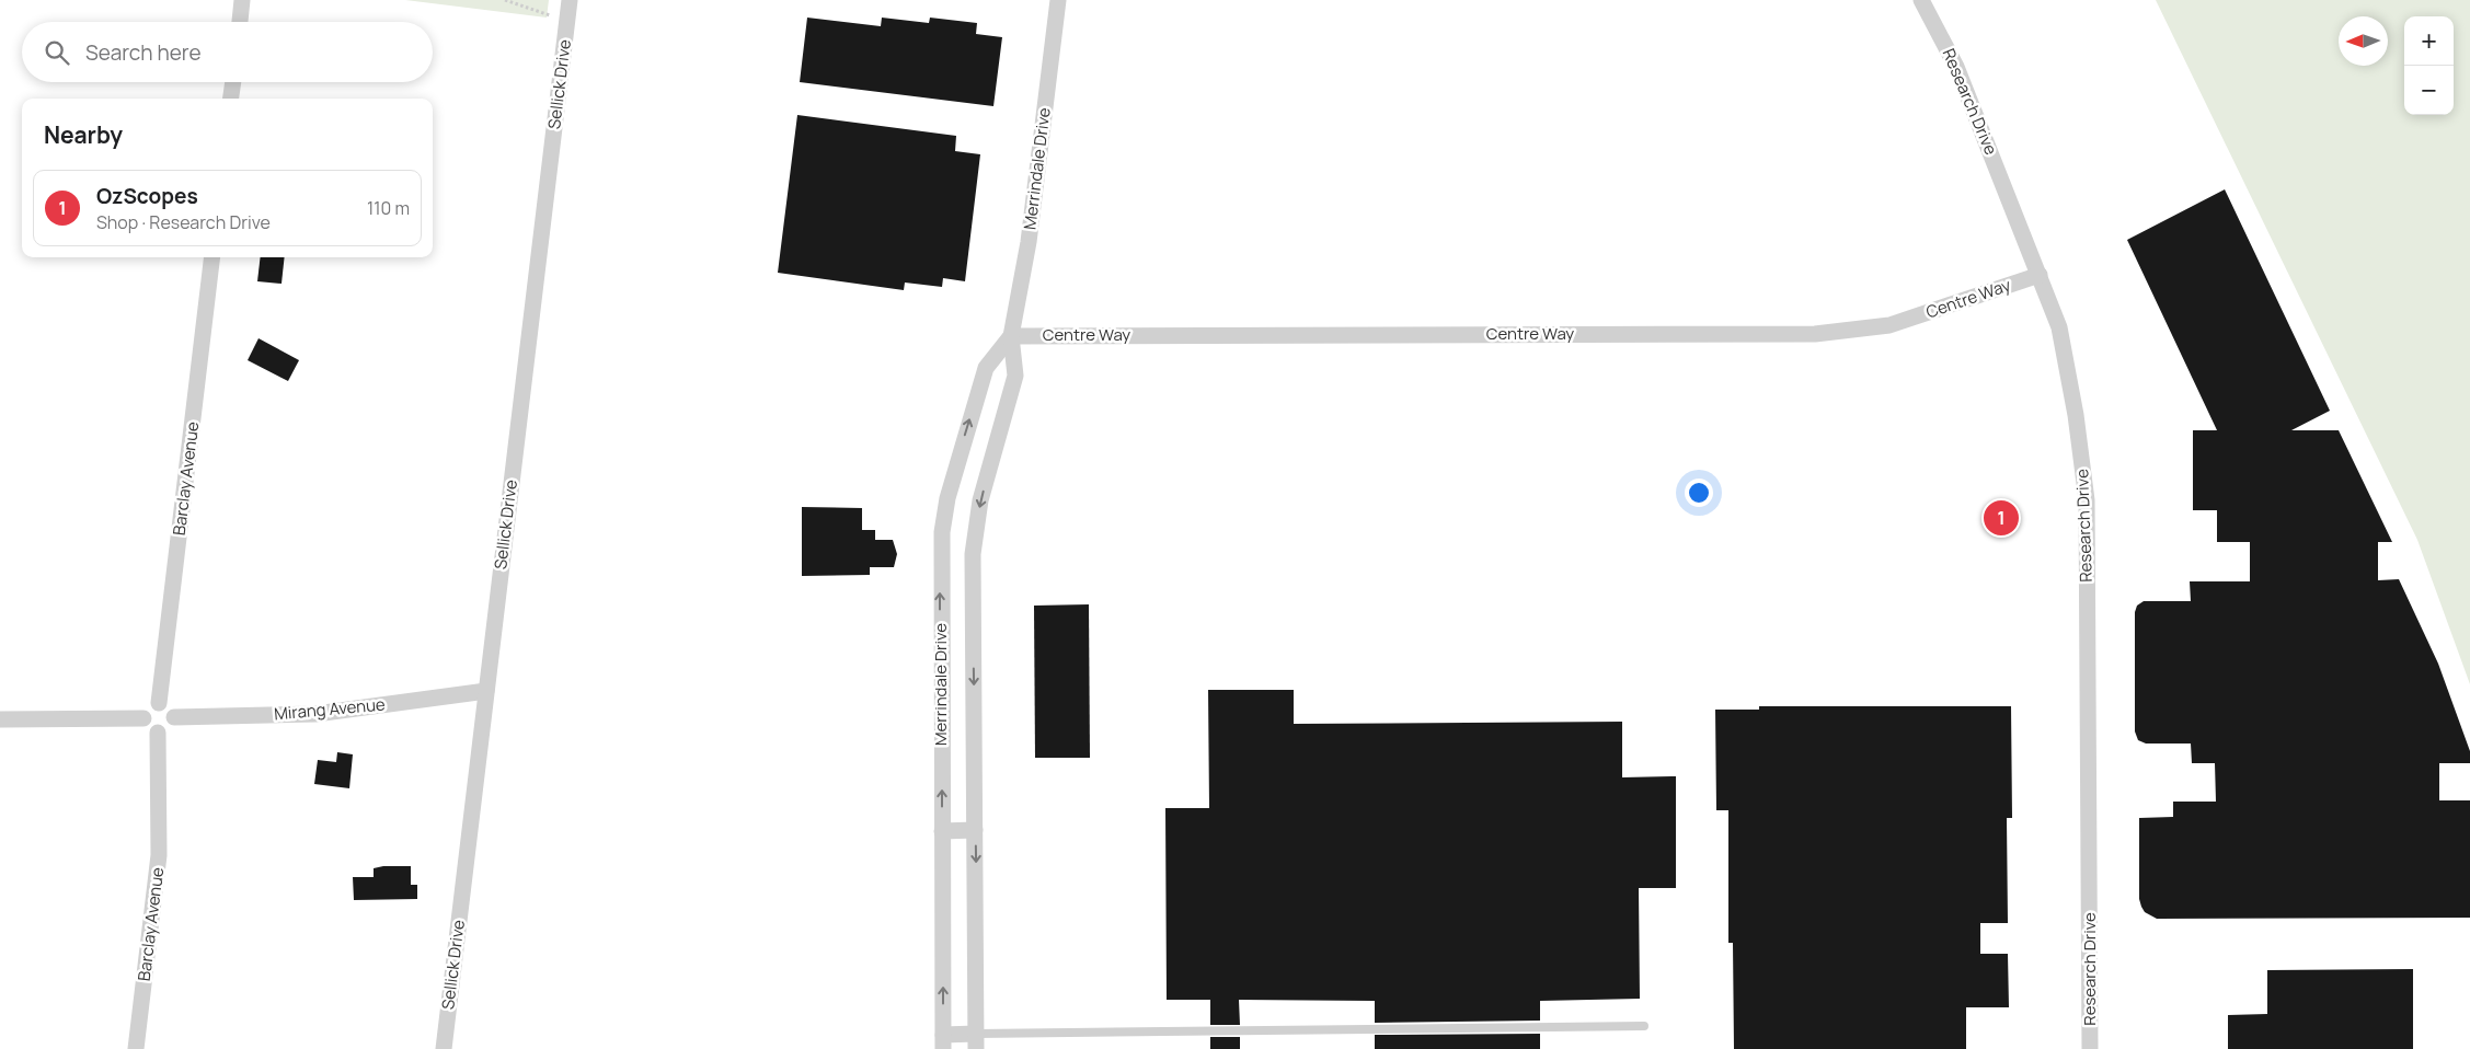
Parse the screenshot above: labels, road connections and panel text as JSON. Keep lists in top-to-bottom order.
{
  "streets": {
    "street": [
      "Sellick Drive",
      "Research Drive",
      "Merrindale Drive",
      "Centre Way",
      "Barclay Avenue",
      "Mirang Avenue"
    ]
  },
  "crossings": [
    ["Sellick Drive", "Mirang Avenue"],
    ["Research Drive", "Centre Way"],
    ["Merrindale Drive", "Centre Way"],
    ["Barclay Avenue", "Mirang Avenue"]
  ],
  "north": "left",
  "page": {
    "map_buttons": ["+", "−"],
    "search": "Search here",
    "heading": "Nearby",
    "list": [
      {
        "mark": "1",
        "name": "OzScopes",
        "note": "Shop · Research Drive",
        "value": "110 m"
      }
    ],
    "pins": "1"
  }
}
